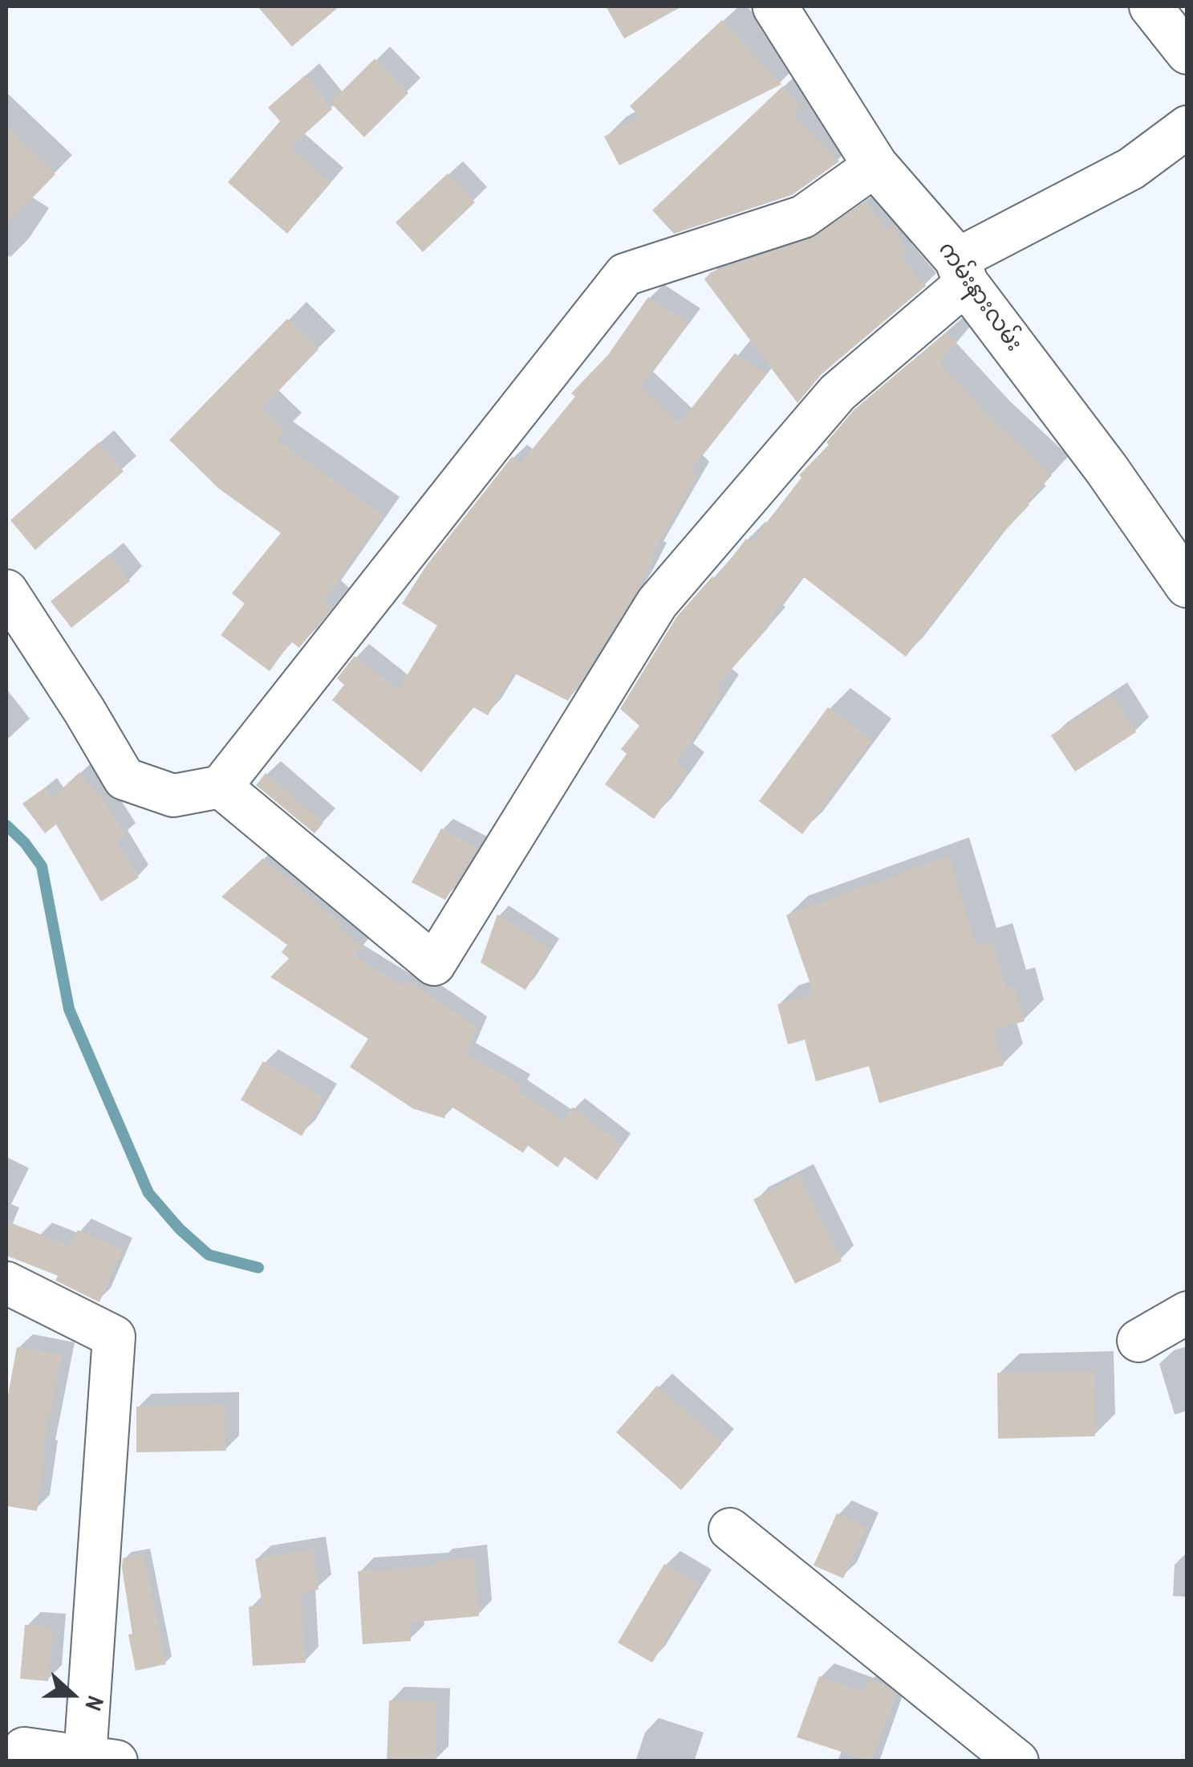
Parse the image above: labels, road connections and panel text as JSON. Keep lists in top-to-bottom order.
{
  "streets": {
    "main road": ["ကမ်းနားလမ်း"]
  },
  "north": "right"
}
